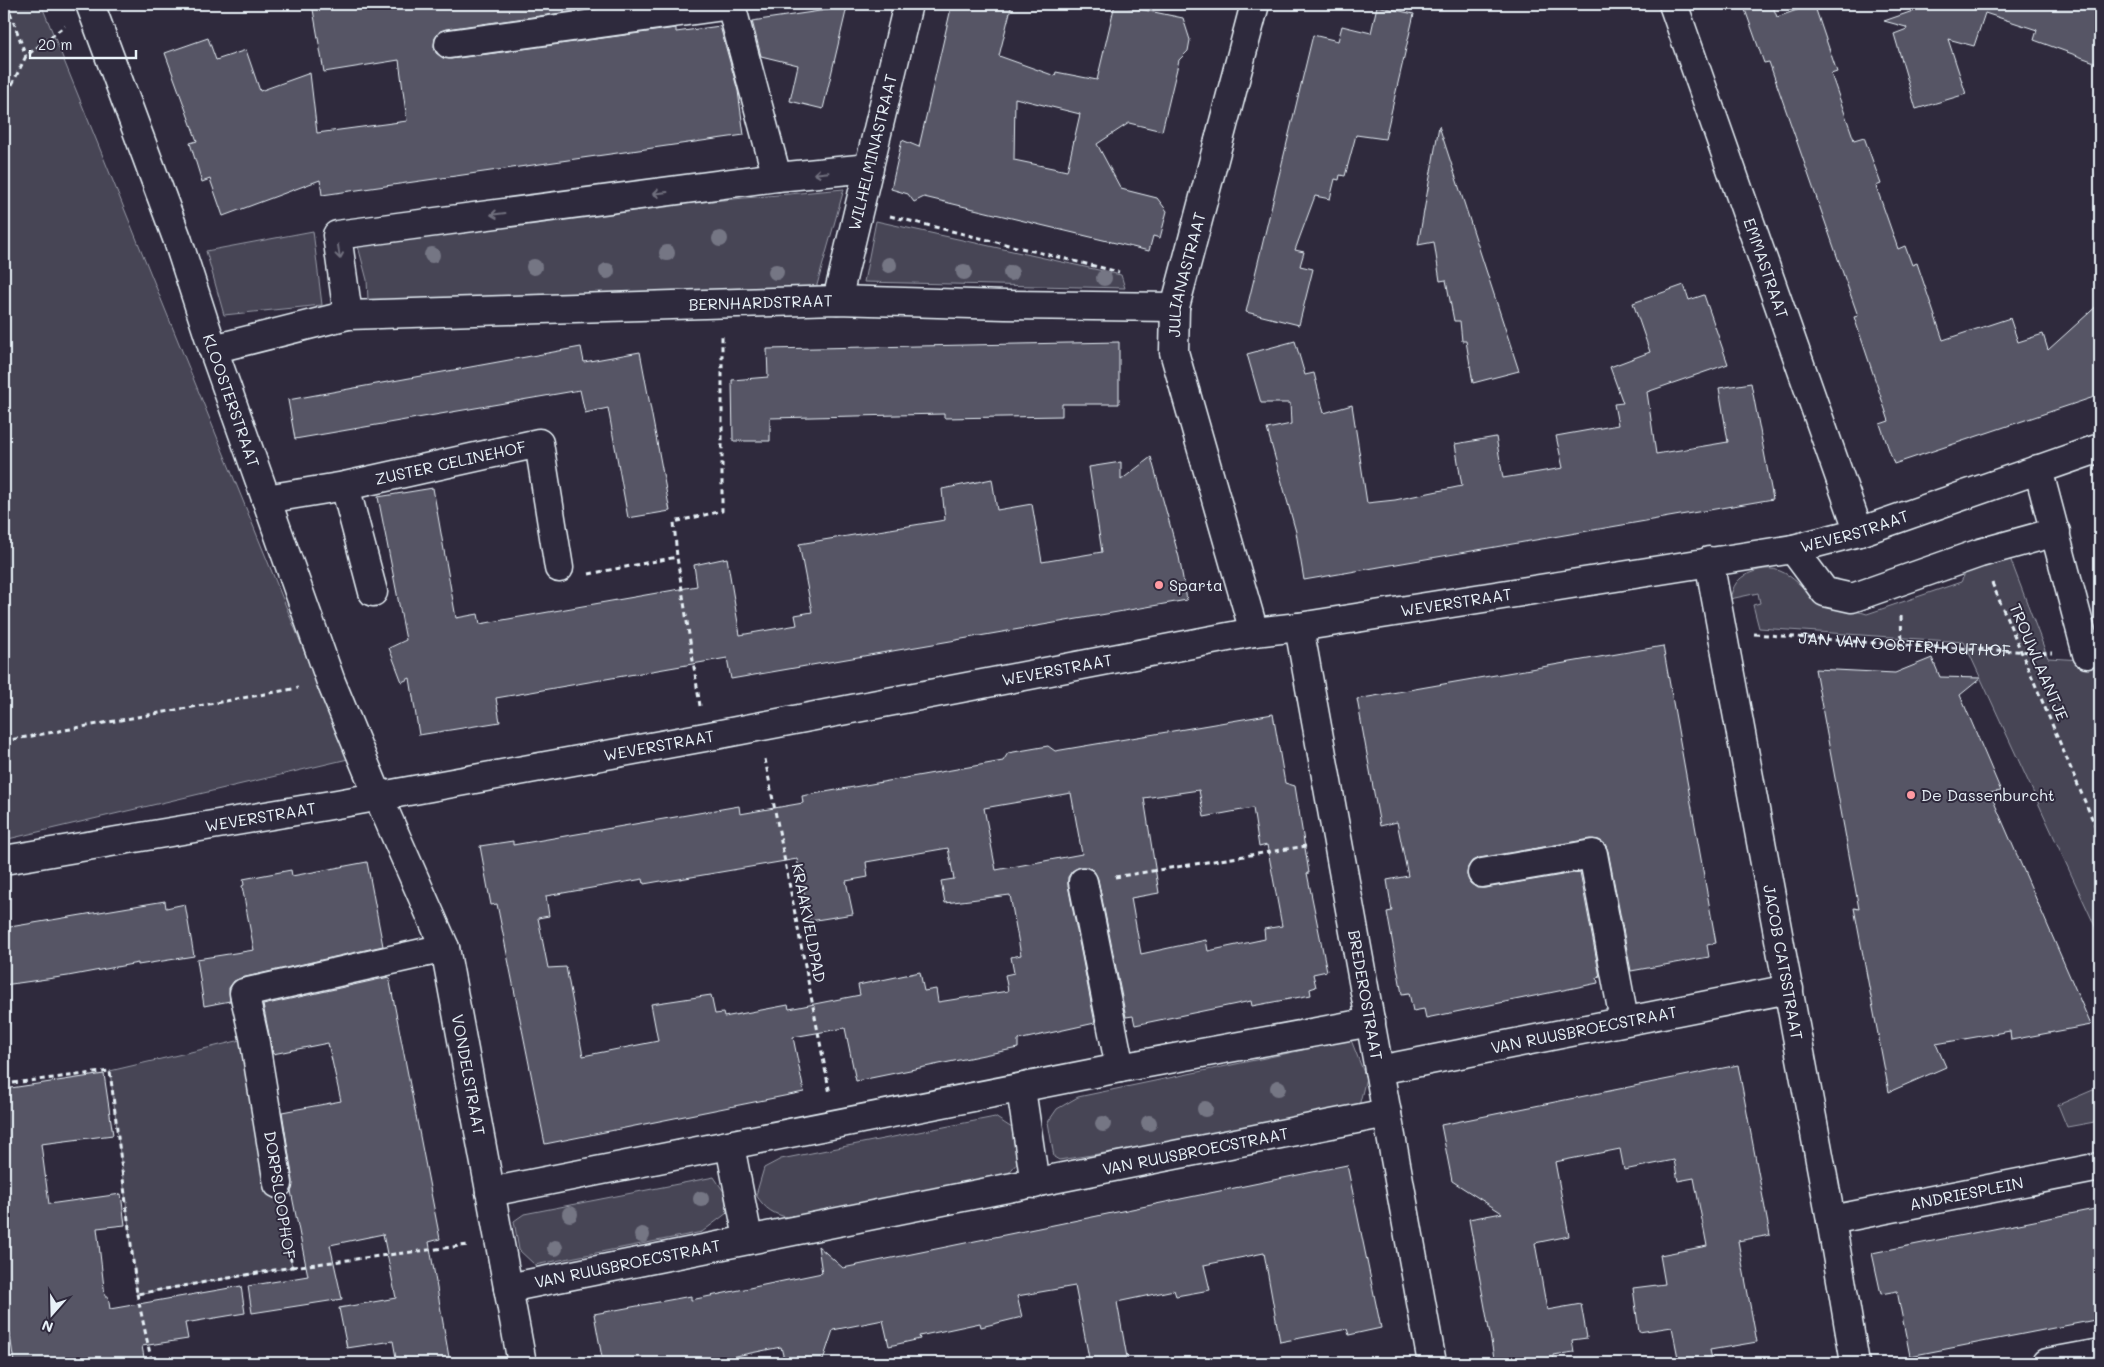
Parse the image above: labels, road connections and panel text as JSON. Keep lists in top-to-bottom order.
{
  "streets": {
    "street": [
      "WILHELMINASTRAAT",
      "EMMASTRAAT",
      "JULIANASTRAAT",
      "BERNHARDSTRAAT",
      "KLOOSTERSTRAAT",
      "ZUSTER CELINEHOF",
      "WEVERSTRAAT",
      "JACOB CATSSTRAAT",
      "BREDEROSTRAAT",
      "VAN RUUSBROECSTRAAT",
      "VONDELSTRAAT",
      "ANDRIESPLEIN",
      "DORPSLOOPHOF"
    ],
    "path": ["JAN VAN OOSTERHOUTHOF", "TROUWLAANTJE", "KRAAKVELDPAD"]
  },
  "crossings": [
    ["WILHELMINASTRAAT", "BERNHARDSTRAAT"],
    ["EMMASTRAAT", "WEVERSTRAAT"],
    ["JULIANASTRAAT", "BERNHARDSTRAAT"],
    ["JULIANASTRAAT", "WEVERSTRAAT"],
    ["BERNHARDSTRAAT", "KLOOSTERSTRAAT"],
    ["KLOOSTERSTRAAT", "ZUSTER CELINEHOF"],
    ["KLOOSTERSTRAAT", "WEVERSTRAAT"],
    ["KLOOSTERSTRAAT", "VONDELSTRAAT"],
    ["WEVERSTRAAT", "KRAAKVELDPAD"],
    ["WEVERSTRAAT", "JACOB CATSSTRAAT"],
    ["WEVERSTRAAT", "BREDEROSTRAAT"],
    ["WEVERSTRAAT", "VONDELSTRAAT"],
    ["JAN VAN OOSTERHOUTHOF", "TROUWLAANTJE"],
    ["JAN VAN OOSTERHOUTHOF", "JACOB CATSSTRAAT"],
    ["JACOB CATSSTRAAT", "VAN RUUSBROECSTRAAT"],
    ["JACOB CATSSTRAAT", "ANDRIESPLEIN"],
    ["BREDEROSTRAAT", "VAN RUUSBROECSTRAAT"],
    ["VAN RUUSBROECSTRAAT", "VONDELSTRAAT"],
    ["VONDELSTRAAT", "DORPSLOOPHOF"]
  ],
  "places": ["Sparta", "De Dassenburcht"],
  "scale_bar": "20 m",
  "north": "bottom"
}
